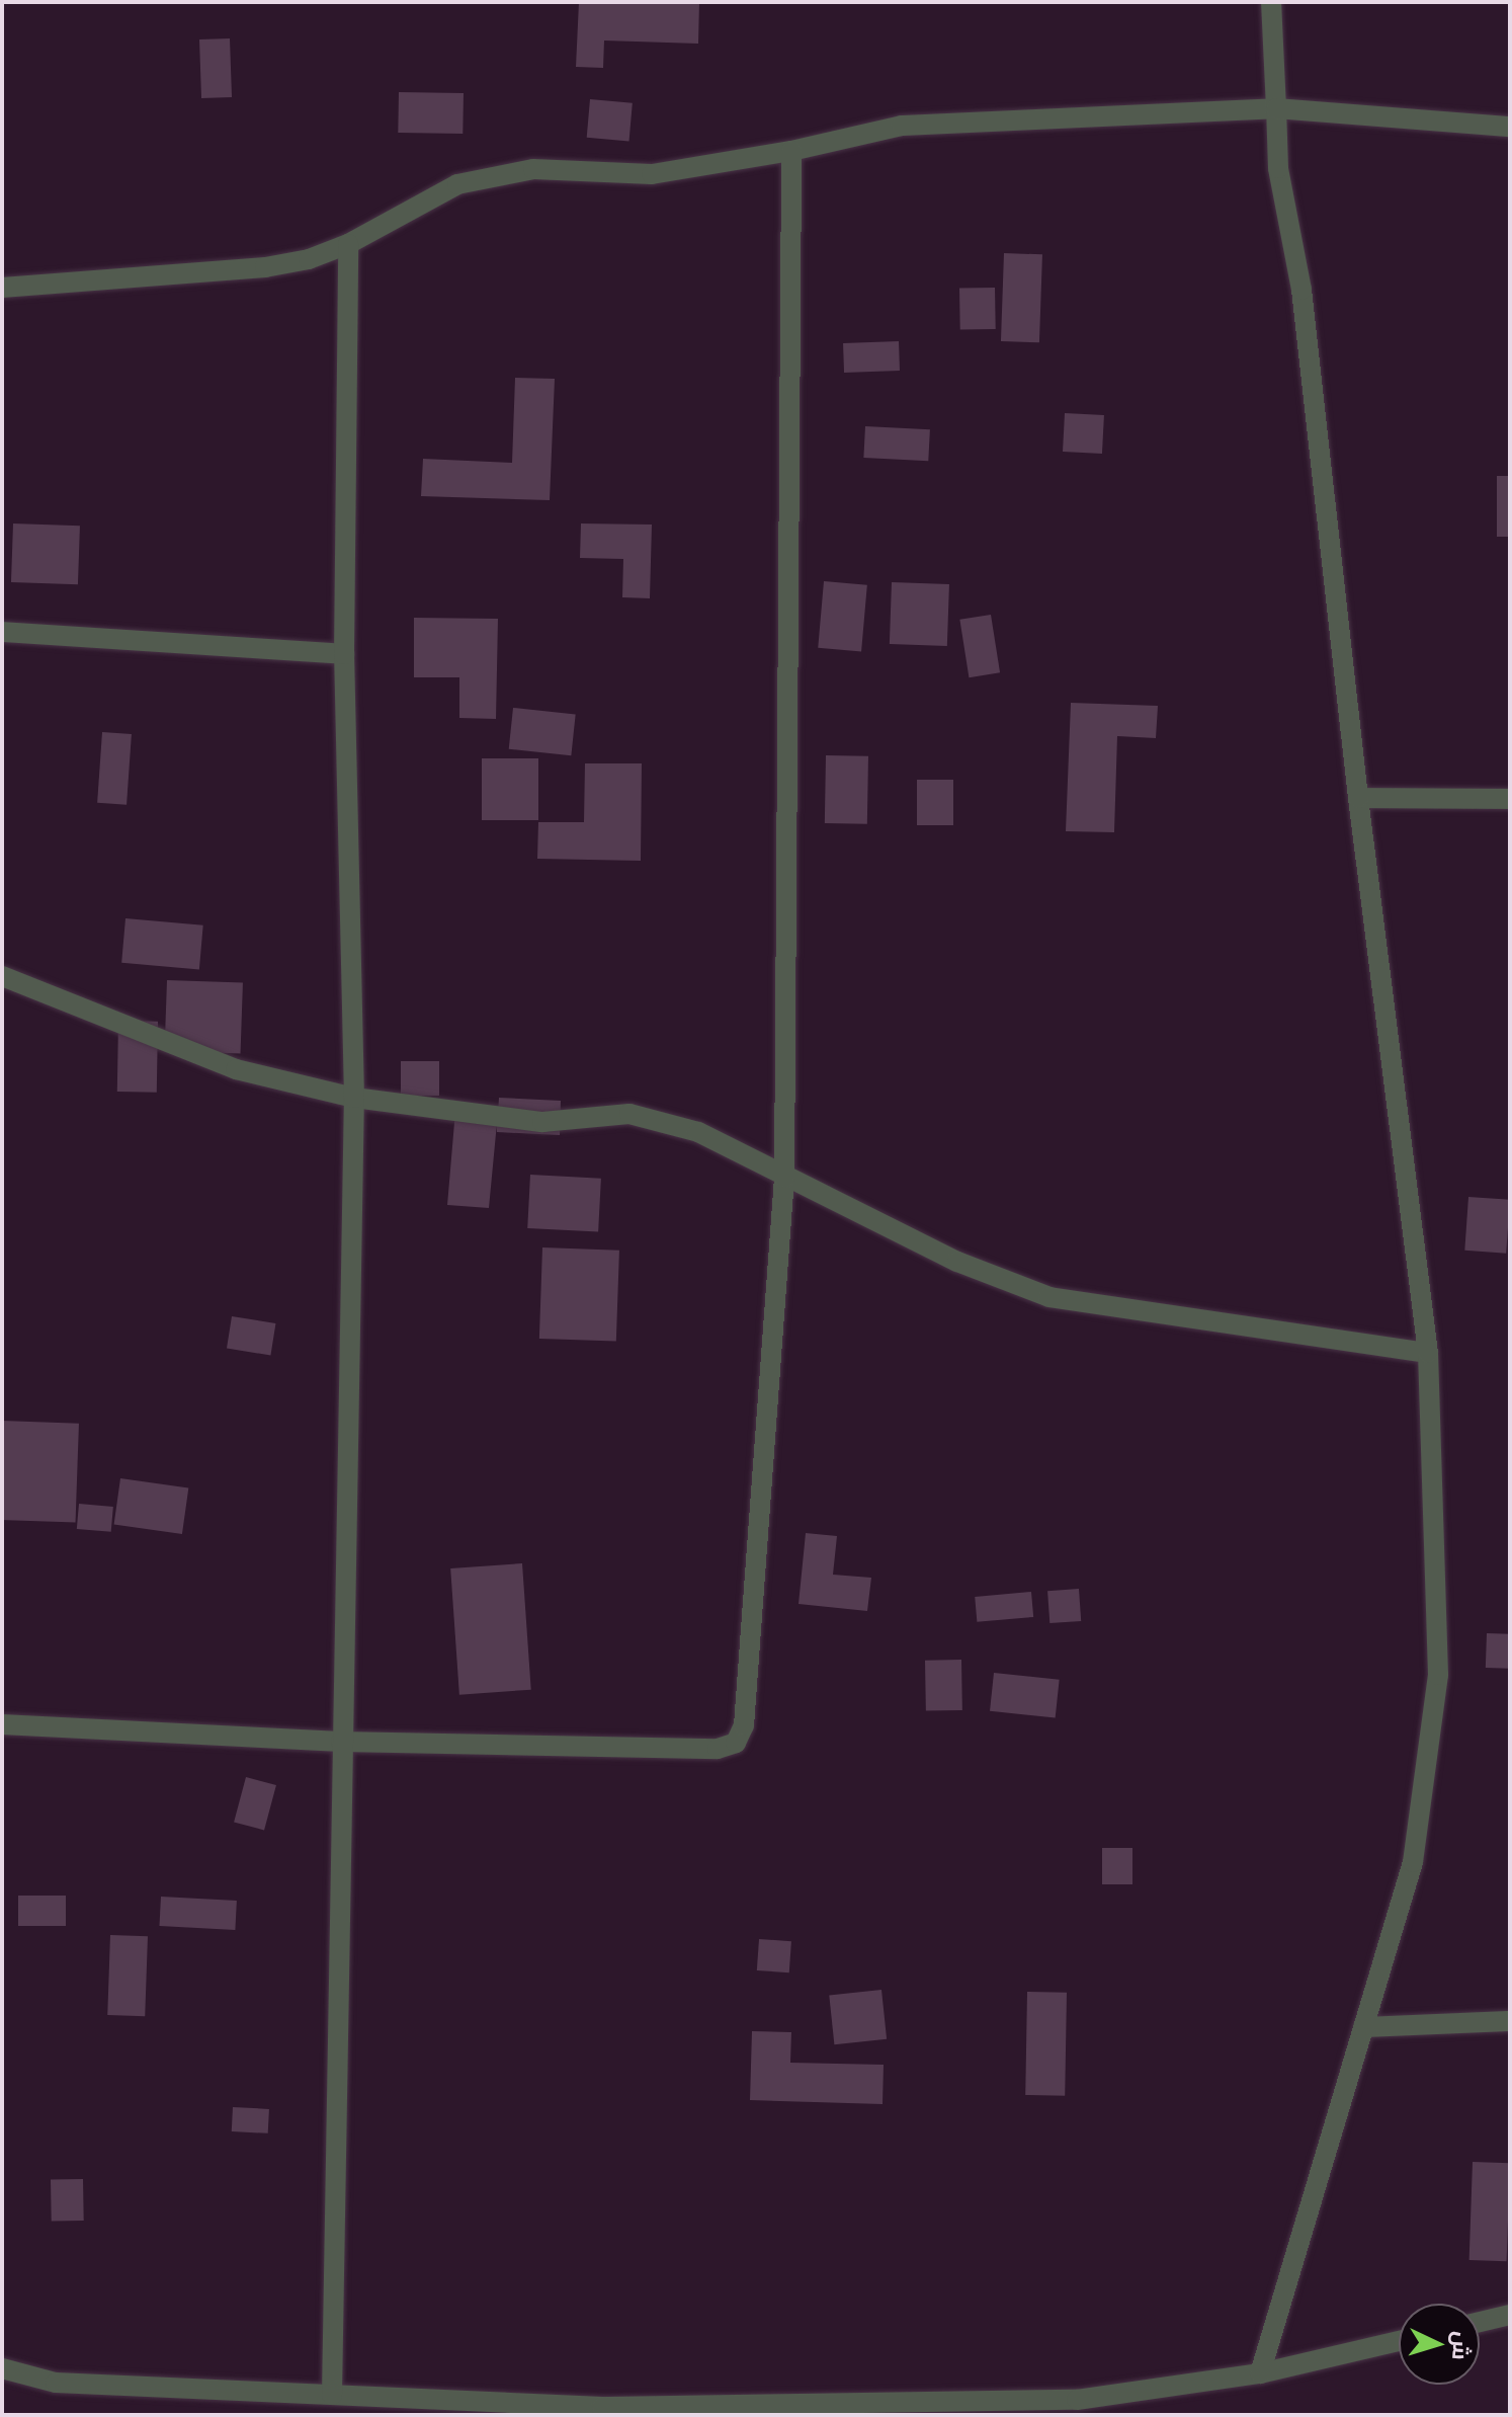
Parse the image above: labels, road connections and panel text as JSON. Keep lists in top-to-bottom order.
{
  "north": "right"
}
